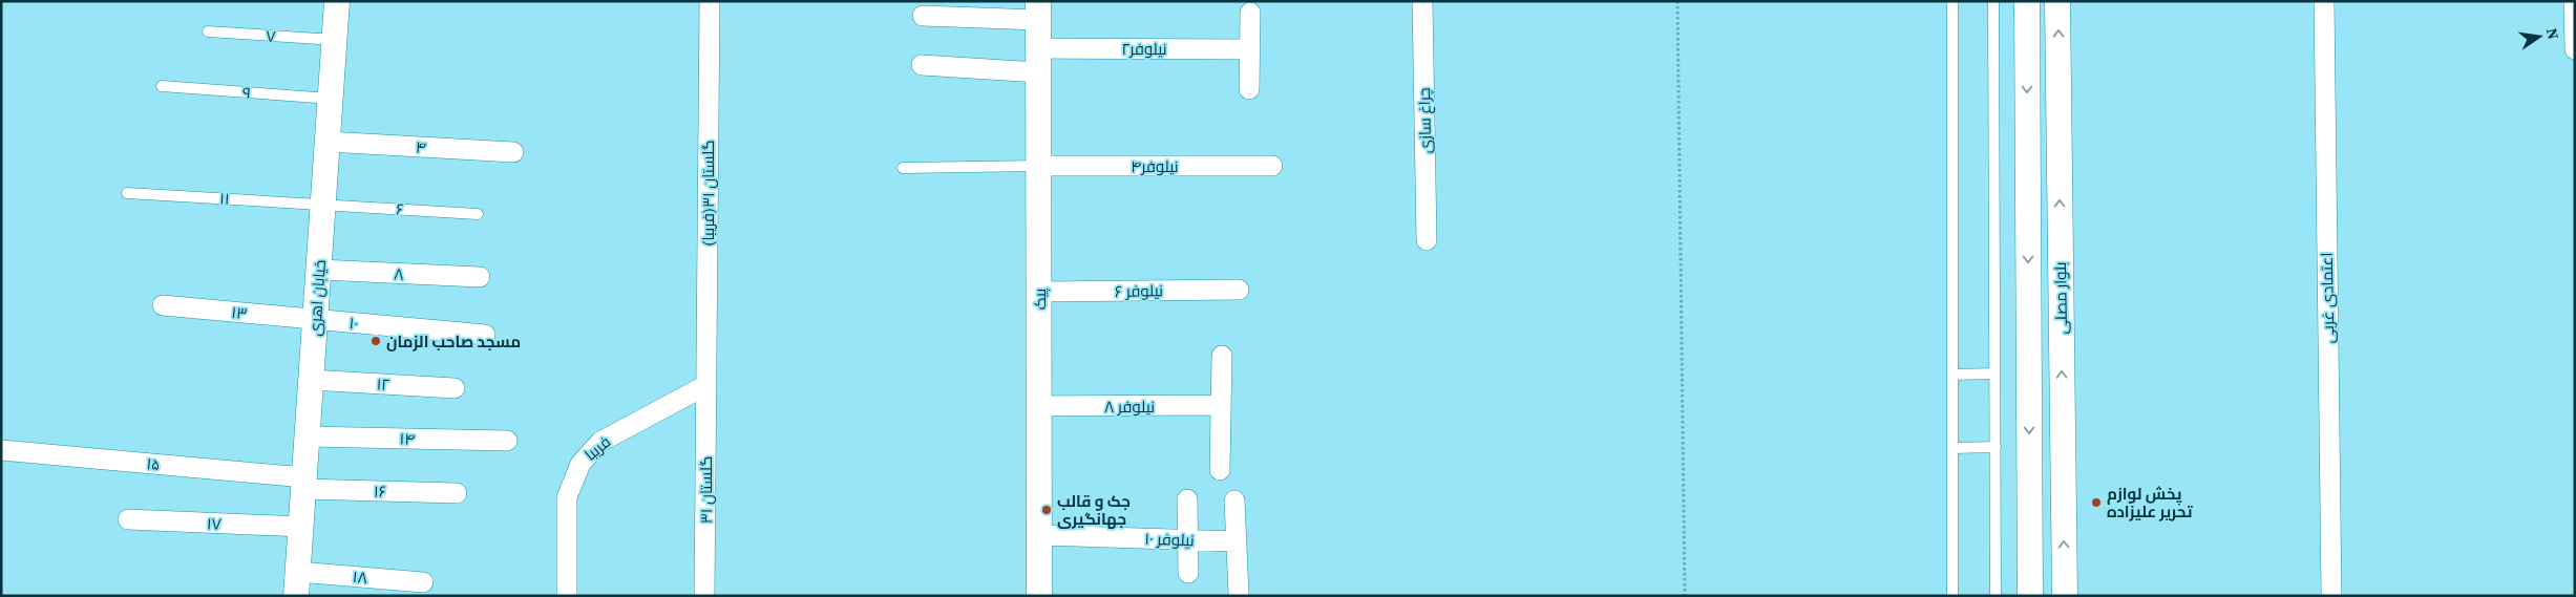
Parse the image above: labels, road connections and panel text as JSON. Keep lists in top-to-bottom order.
{
  "streets": {
    "street": [
      "نیلوفر۲",
      "چراغ سازی",
      "۴",
      "نیلوفر۴",
      "گلستان ۳۱(فریبا)",
      "۸",
      "نیلوفر ۶",
      "خیابان اهری",
      "بلوار مصلی",
      "اعتمادی غربی",
      "پیک",
      "۱۳",
      "۱۰",
      "۱۲",
      "نیلوفر ۸",
      "۱۴",
      "فریبا",
      "۱۵",
      "گلستان ۳۱",
      "۱۶",
      "۱۷",
      "نیلوفر ۱۰",
      "۱۸"
    ],
    "lane": [
      "۷",
      "۹",
      "۱۱",
      "۶"
    ]
  },
  "crossings": [
    ["۷", "خیابان اهری"],
    ["نیلوفر۲", "پیک"],
    ["۹", "خیابان اهری"],
    ["۴", "خیابان اهری"],
    ["نیلوفر۴", "پیک"],
    ["گلستان ۳۱(فریبا)", "فریبا"],
    ["گلستان ۳۱(فریبا)", "گلستان ۳۱"],
    ["۱۱", "۶"],
    ["۱۱", "خیابان اهری"],
    ["۶", "خیابان اهری"],
    ["۸", "خیابان اهری"],
    ["نیلوفر ۶", "پیک"],
    ["خیابان اهری", "۱۳"],
    ["خیابان اهری", "۱۰"],
    ["خیابان اهری", "۱۲"],
    ["خیابان اهری", "۱۴"],
    ["خیابان اهری", "۱۵"],
    ["خیابان اهری", "۱۶"],
    ["خیابان اهری", "۱۷"],
    ["خیابان اهری", "۱۸"],
    ["پیک", "نیلوفر ۸"],
    ["پیک", "نیلوفر ۱۰"],
    ["۱۳", "۱۰"],
    ["فریبا", "گلستان ۳۱"],
    ["۱۵", "۱۶"]
  ],
  "places": ["مسجد صاحب الزمان", "پخش لوازم تحریر علیزاده", "جک و قالب جهانگیری"],
  "north": "right"
}
